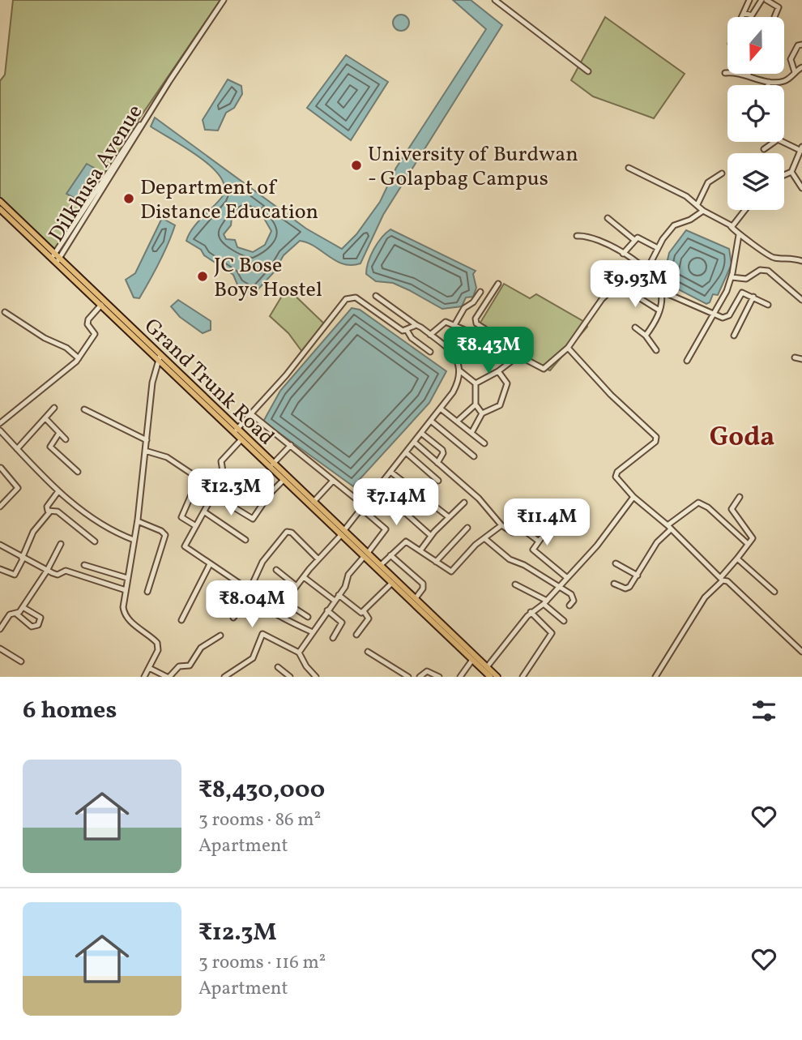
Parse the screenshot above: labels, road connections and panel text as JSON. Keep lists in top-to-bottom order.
{
  "streets": {
    "main road": ["Grand Trunk Road"],
    "street": ["Dilkhusa Avenue"]
  },
  "crossings": [
    ["Dilkhusa Avenue", "Grand Trunk Road"]
  ],
  "districts": ["Goda"],
  "places": ["University of Burdwan - Golapbag Campus", "Department of Distance Education", "JC Bose Boys Hostel"],
  "north": "bottom",
  "page": {
    "price": [
      "₹9.93M",
      "₹8.43M",
      "₹12.3M",
      "₹7.14M",
      "₹11.4M",
      "₹8.04M"
    ],
    "heading": "6 homes",
    "list": [
      {
        "name": "₹8,430,000",
        "note": "3 rooms · 86 m² · Apartment"
      },
      {
        "name": "₹12.3M",
        "note": "3 rooms · 116 m² · Apartment"
      }
    ]
  }
}
